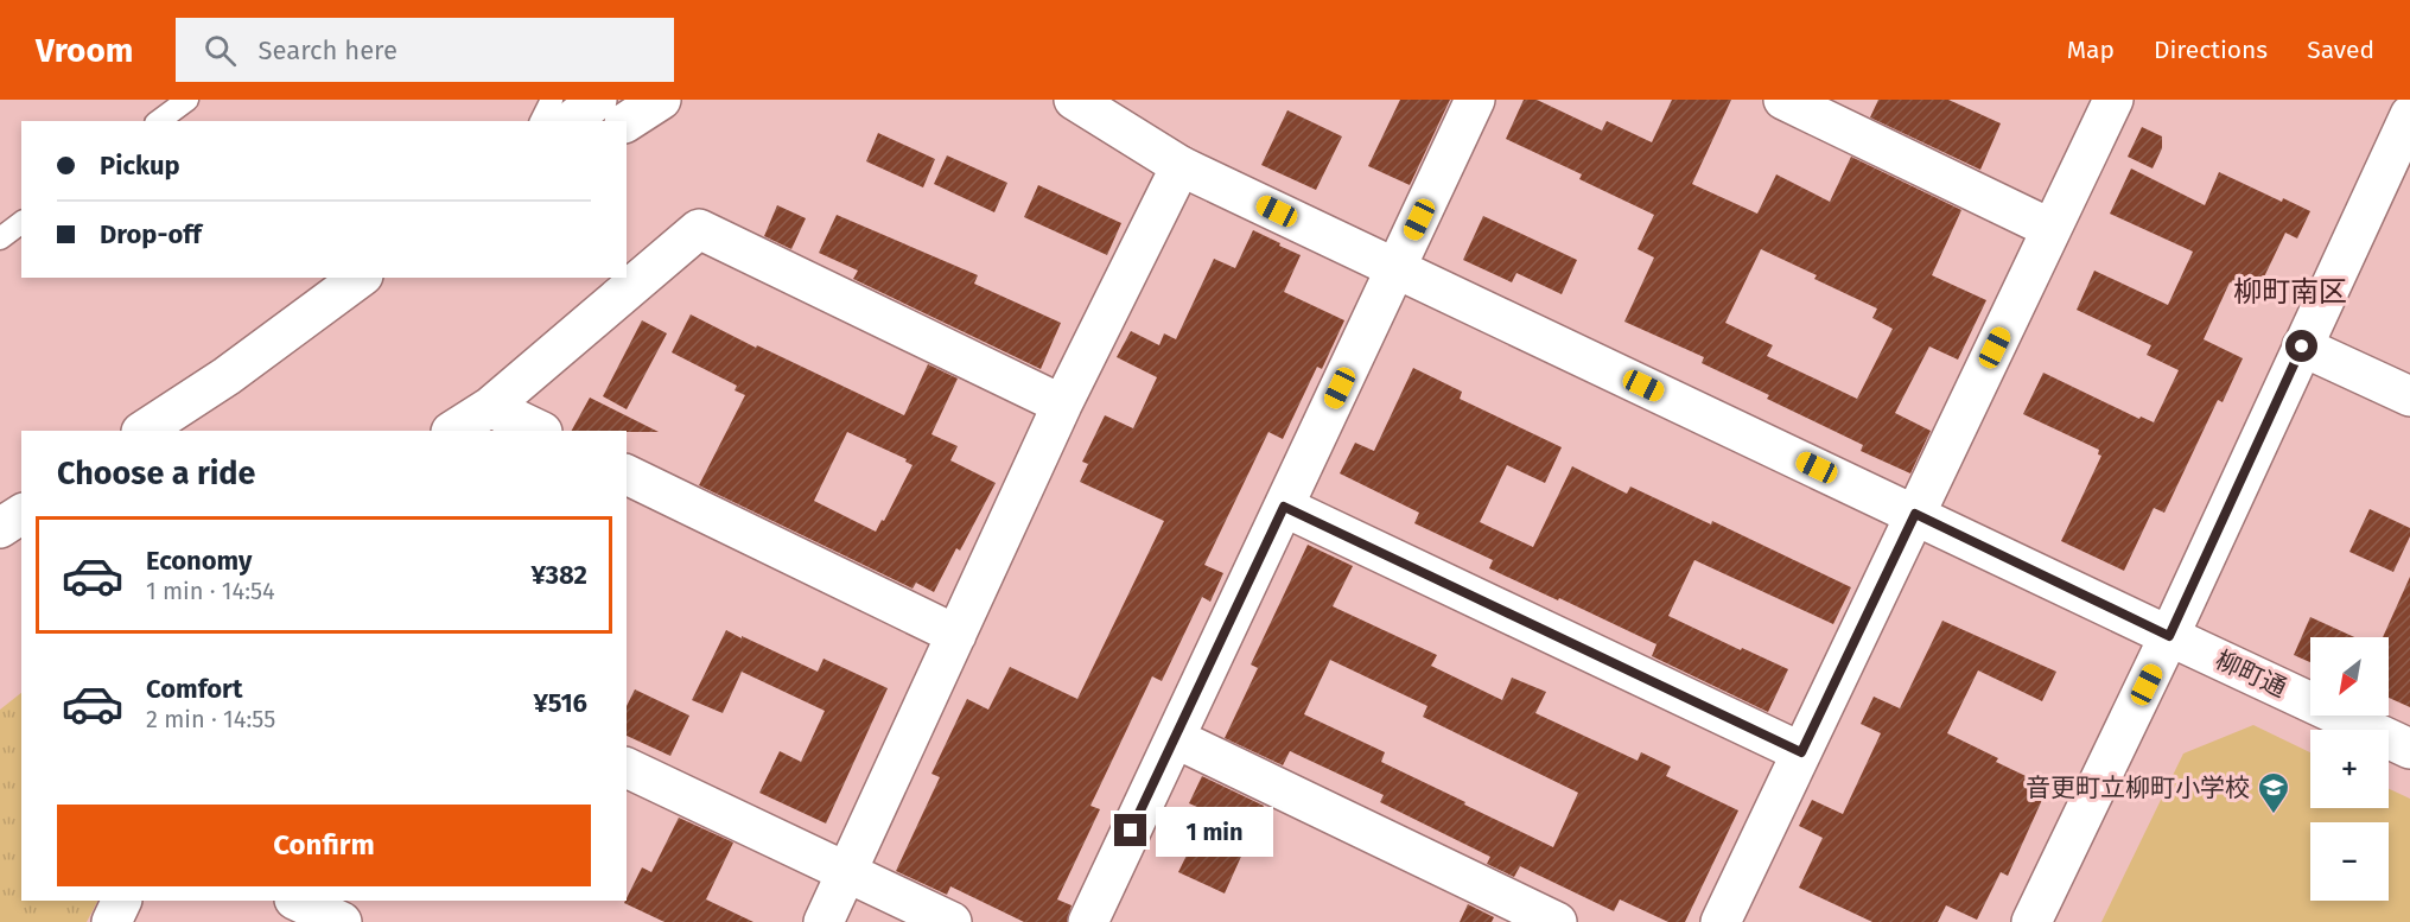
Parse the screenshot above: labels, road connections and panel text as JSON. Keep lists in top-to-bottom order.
{
  "streets": {
    "street": ["柳町通"]
  },
  "districts": ["柳町南区"],
  "places": {
    "school or university": ["音更町立柳町小学校"]
  },
  "north": "bottom left",
  "page": {
    "header": "Vroom",
    "search": "Search here",
    "nav": ["Map", "Directions", "Saved"],
    "banner": ["Pickup", "Drop-off"],
    "heading": "Choose a ride",
    "list": [
      {
        "name": "Economy",
        "note": "1 min · 14:54",
        "value": "¥382"
      },
      {
        "name": "Comfort",
        "note": "2 min · 14:55",
        "value": "¥516"
      }
    ],
    "map_buttons": ["+", "−"],
    "buttons": "Confirm",
    "bubble": "1 min"
  }
}
